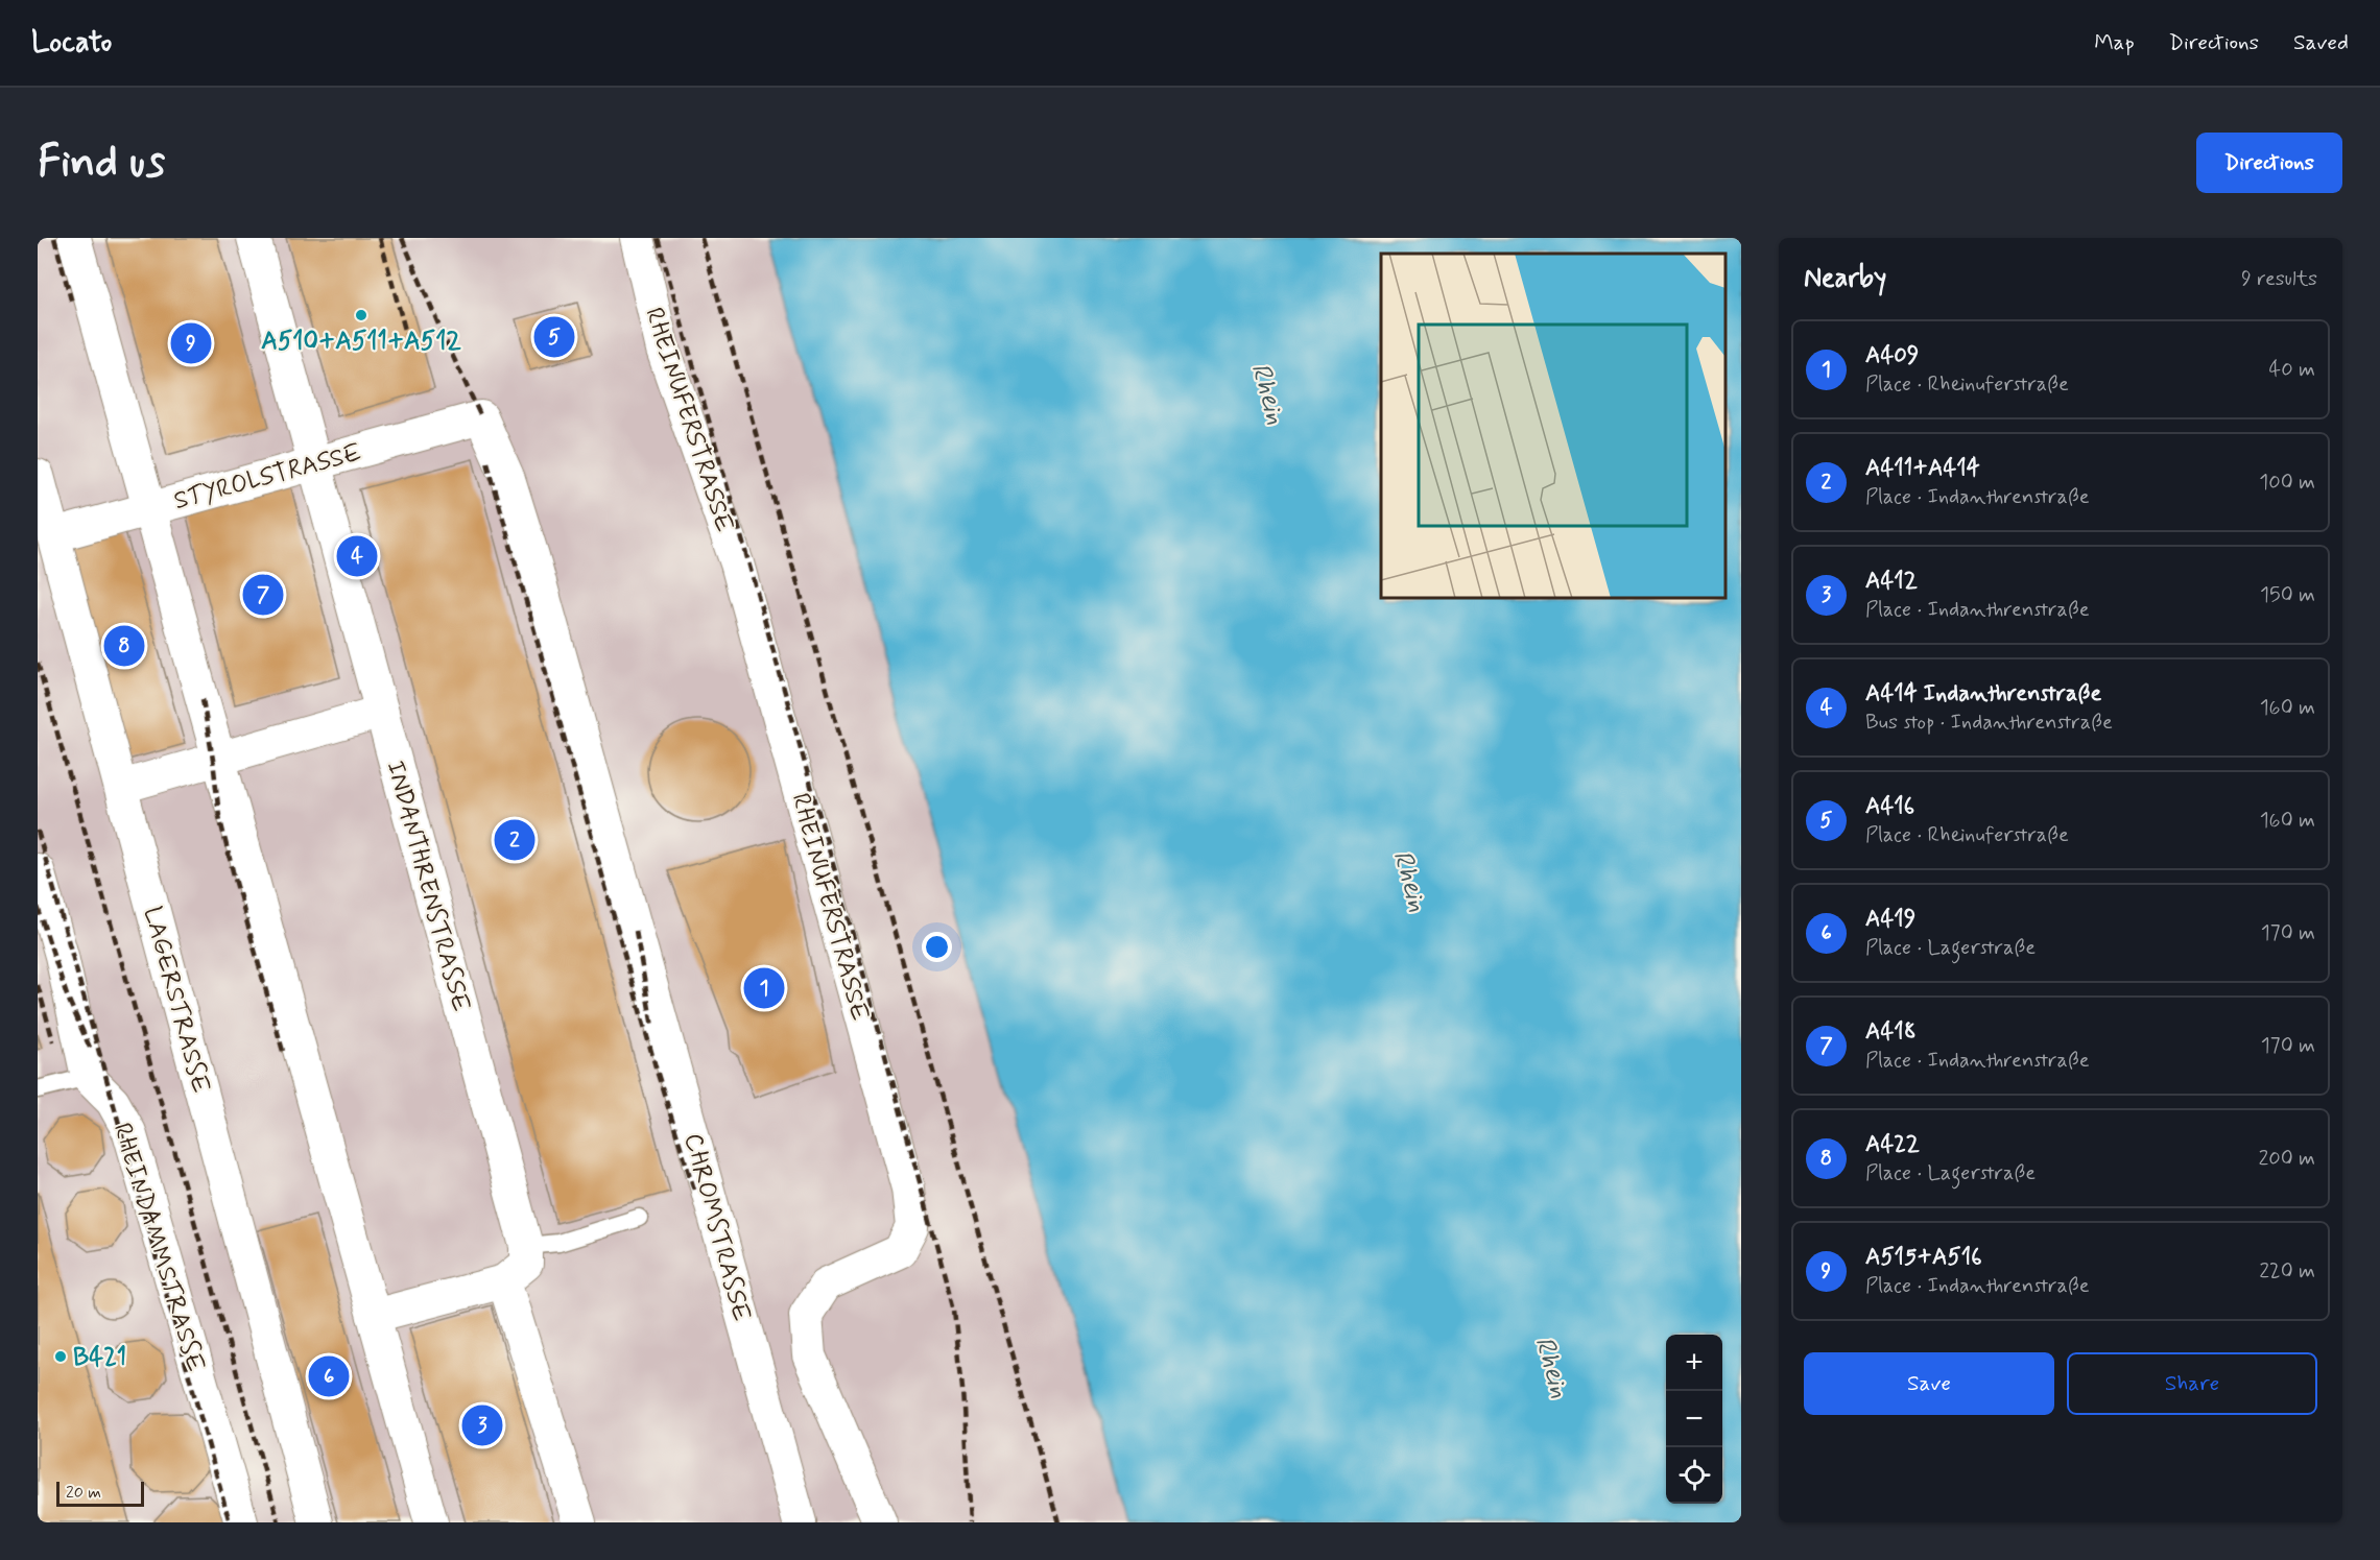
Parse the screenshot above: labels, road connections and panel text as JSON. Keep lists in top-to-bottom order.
{
  "streets": {
    "street": [
      "RHEINUFERSTRASSE",
      "STYROLSTRASSE",
      "INDANTHRENSTRASSE",
      "LAGERSTRASSE",
      "CHROMSTRASSE",
      "RHEINDAMMSTRASSE"
    ]
  },
  "crossings": [
    ["STYROLSTRASSE", "INDANTHRENSTRASSE"],
    ["STYROLSTRASSE", "LAGERSTRASSE"],
    ["STYROLSTRASSE", "CHROMSTRASSE"]
  ],
  "water": ["Rhein"],
  "places": ["A510+A511+A512", "B421"],
  "scale_bar": "20 m",
  "page": {
    "header": "Locato",
    "nav": ["Map", "Directions", "Saved"],
    "buttons": [
      "Directions",
      ["Save", "Share"]
    ],
    "title": "Find us",
    "heading": ["Nearby", "9 results"],
    "pins": [
      "5",
      "9",
      "4",
      "7",
      "8",
      "2",
      "1",
      "6",
      "3"
    ],
    "list": [
      {
        "mark": "1",
        "name": "A409",
        "note": "Place · Rheinuferstraße",
        "value": "40 m"
      },
      {
        "mark": "2",
        "name": "A411+A414",
        "note": "Place · Indanthrenstraße",
        "value": "100 m"
      },
      {
        "mark": "3",
        "name": "A412",
        "note": "Place · Indanthrenstraße",
        "value": "150 m"
      },
      {
        "mark": "4",
        "name": "A414 Indanthrenstraße",
        "note": "Bus stop · Indanthrenstraße",
        "value": "160 m"
      },
      {
        "mark": "5",
        "name": "A416",
        "note": "Place · Rheinuferstraße",
        "value": "160 m"
      },
      {
        "mark": "6",
        "name": "A419",
        "note": "Place · Lagerstraße",
        "value": "170 m"
      },
      {
        "mark": "7",
        "name": "A418",
        "note": "Place · Indanthrenstraße",
        "value": "170 m"
      },
      {
        "mark": "8",
        "name": "A422",
        "note": "Place · Lagerstraße",
        "value": "200 m"
      },
      {
        "mark": "9",
        "name": "A515+A516",
        "note": "Place · Indanthrenstraße",
        "value": "220 m"
      }
    ],
    "map_buttons": ["+", "−"],
    "scale": "20 m"
  }
}
